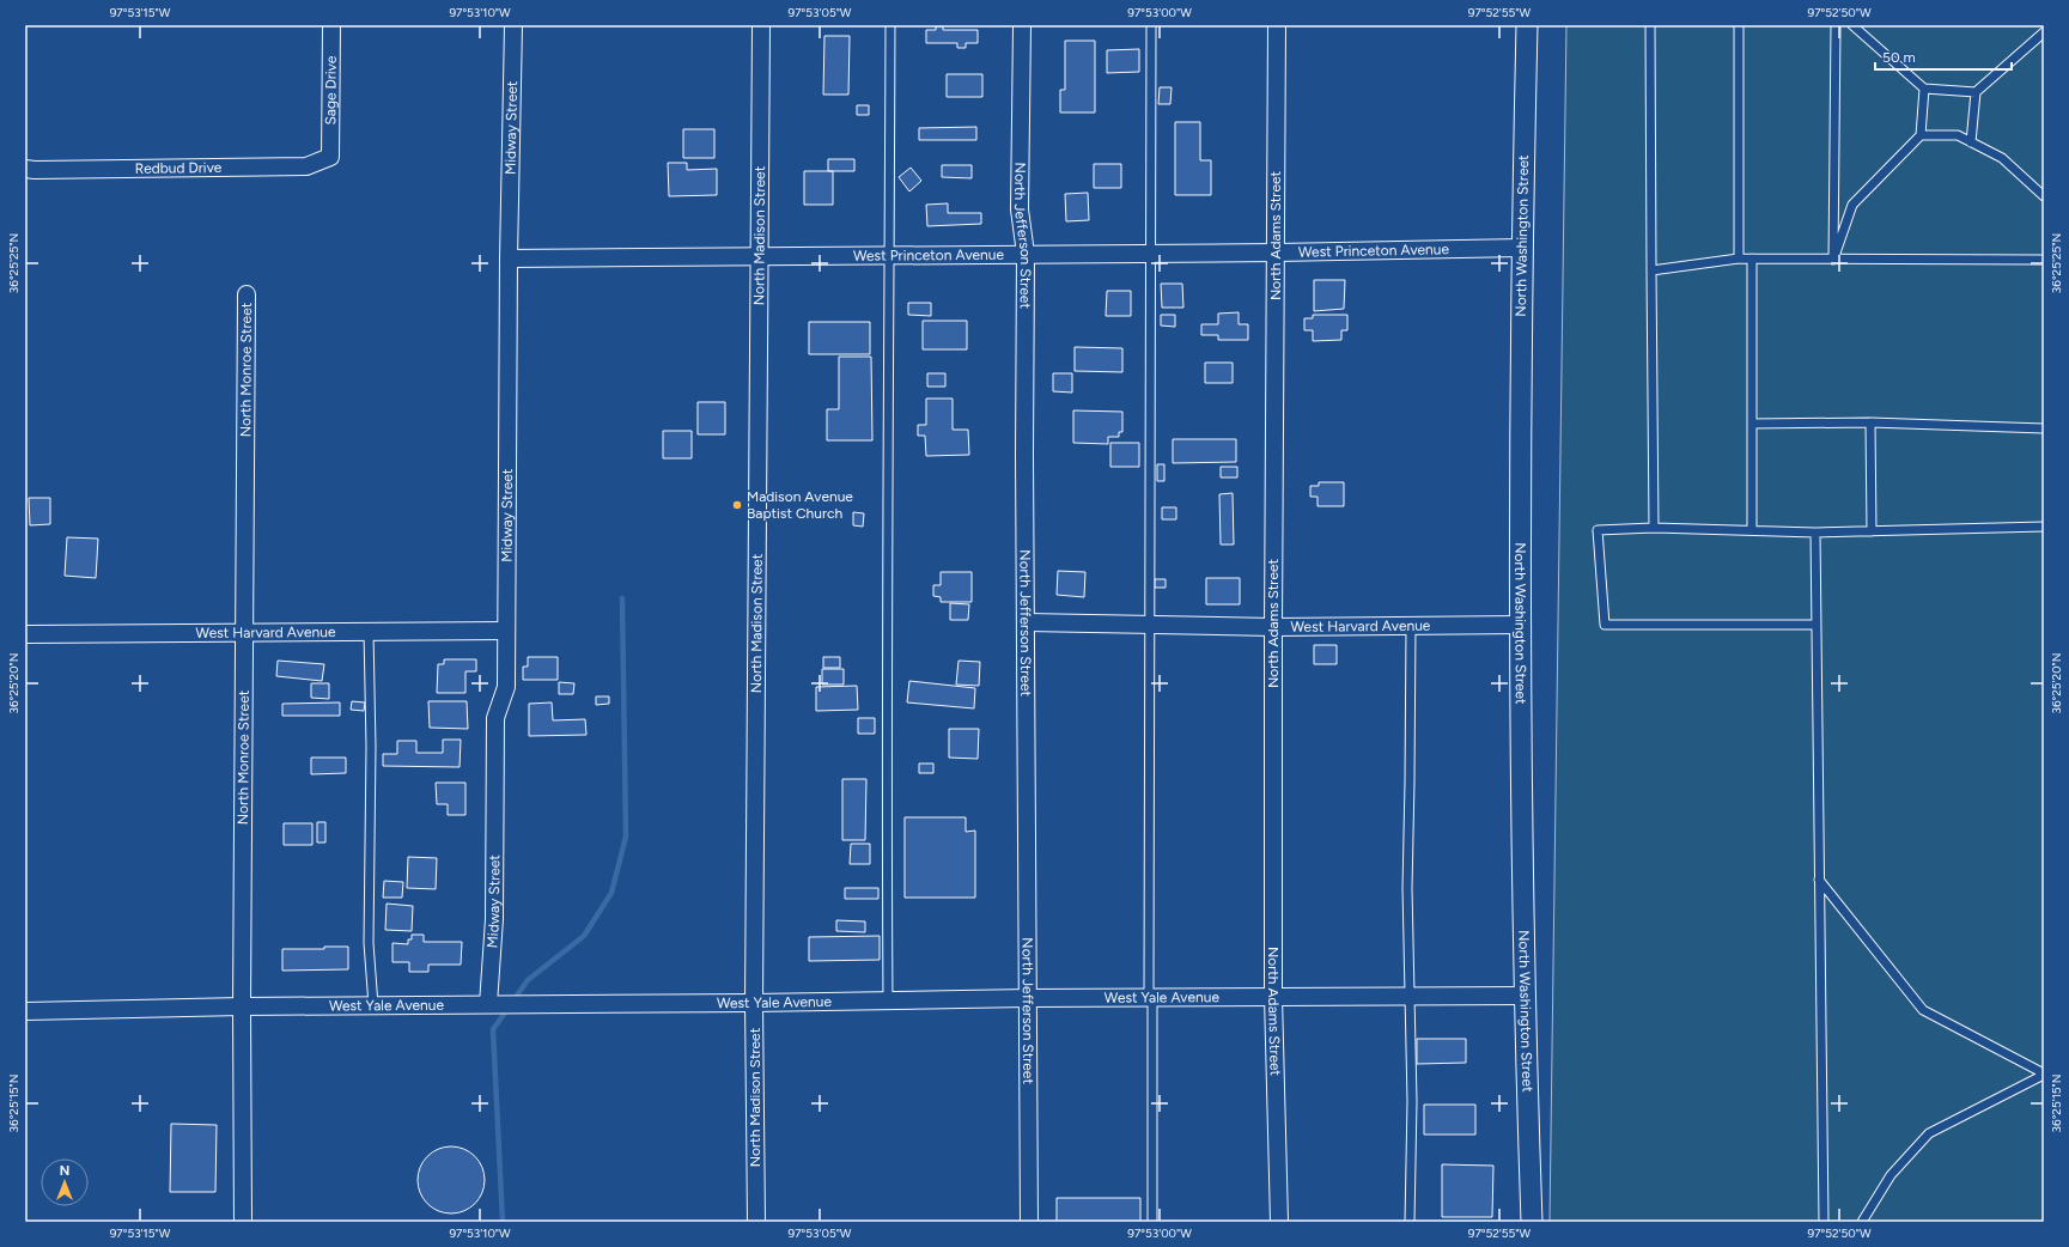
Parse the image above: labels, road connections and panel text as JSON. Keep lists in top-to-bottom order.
{
  "streets": {
    "street": [
      "Sage Drive",
      "Midway Street",
      "Redbud Drive",
      "North Madison Street",
      "North Jefferson Street",
      "North Adams Street",
      "North Washington Street",
      "West Princeton Avenue",
      "North Monroe Street",
      "West Harvard Avenue",
      "West Yale Avenue"
    ]
  },
  "crossings": [
    ["Sage Drive", "Redbud Drive"],
    ["Midway Street", "West Princeton Avenue"],
    ["Midway Street", "West Harvard Avenue"],
    ["Midway Street", "West Yale Avenue"],
    ["North Madison Street", "West Princeton Avenue"],
    ["North Madison Street", "West Yale Avenue"],
    ["North Jefferson Street", "West Princeton Avenue"],
    ["North Jefferson Street", "West Harvard Avenue"],
    ["North Jefferson Street", "West Yale Avenue"],
    ["North Adams Street", "West Princeton Avenue"],
    ["North Adams Street", "West Harvard Avenue"],
    ["North Adams Street", "West Yale Avenue"],
    ["North Washington Street", "West Princeton Avenue"],
    ["North Washington Street", "West Harvard Avenue"],
    ["North Washington Street", "West Yale Avenue"],
    ["North Monroe Street", "West Harvard Avenue"],
    ["North Monroe Street", "West Yale Avenue"]
  ],
  "places": ["Madison Avenue Baptist Church"],
  "scale_bar": "50 m",
  "north": "top",
  "coordinates": [
    "97°53'15\"W",
    "97°53'10\"W",
    "97°53'05\"W",
    "97°53'00\"W",
    "97°52'55\"W",
    "97°52'50\"W",
    "36°25'25\"N",
    "36°25'20\"N",
    "36°25'15\"N"
  ]
}
